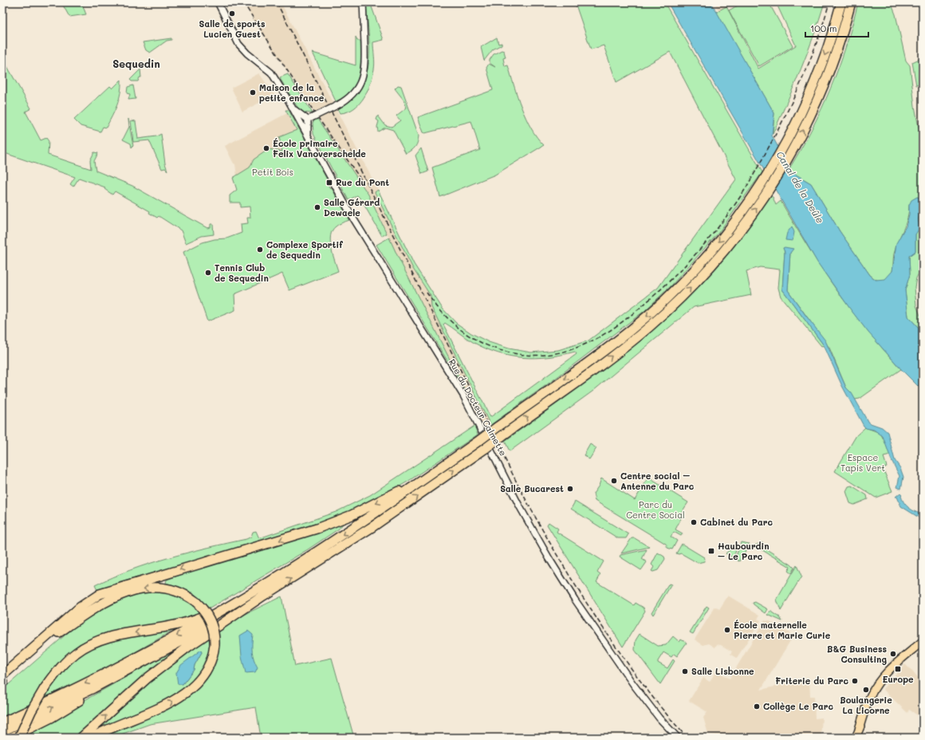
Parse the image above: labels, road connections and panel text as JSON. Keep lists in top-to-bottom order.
{
  "streets": {
    "street": ["Rue du Docteur Calmette"]
  },
  "districts": ["Sequedin"],
  "water": ["Canal de la Deûle"],
  "parks": ["Petit Bois", "Espace Tapis Vert", "Parc du Centre Social"],
  "places": {
    "other": [
      "Salle de sports Lucien Guest",
      "Maison de la petite enfance",
      "École primaire Felix Vanoverschelde",
      "Salle Gérard Dewaele",
      "Complexe Sportif de Sequedin",
      "Tennis Club de Sequedin",
      "Centre social – Antenne du Parc",
      "Salle Bucarest",
      "Cabinet du Parc",
      "École maternelle Pierre et Marie Curie",
      "B&G Business Consulting",
      "Salle Lisbonne",
      "Friterie du Parc",
      "Boulangerie La Licorne",
      "Collège Le Parc"
    ],
    "transit": ["Rue du Pont", "Haubourdin – Le Parc", "Europe"]
  },
  "scale_bar": "100 m"
}
